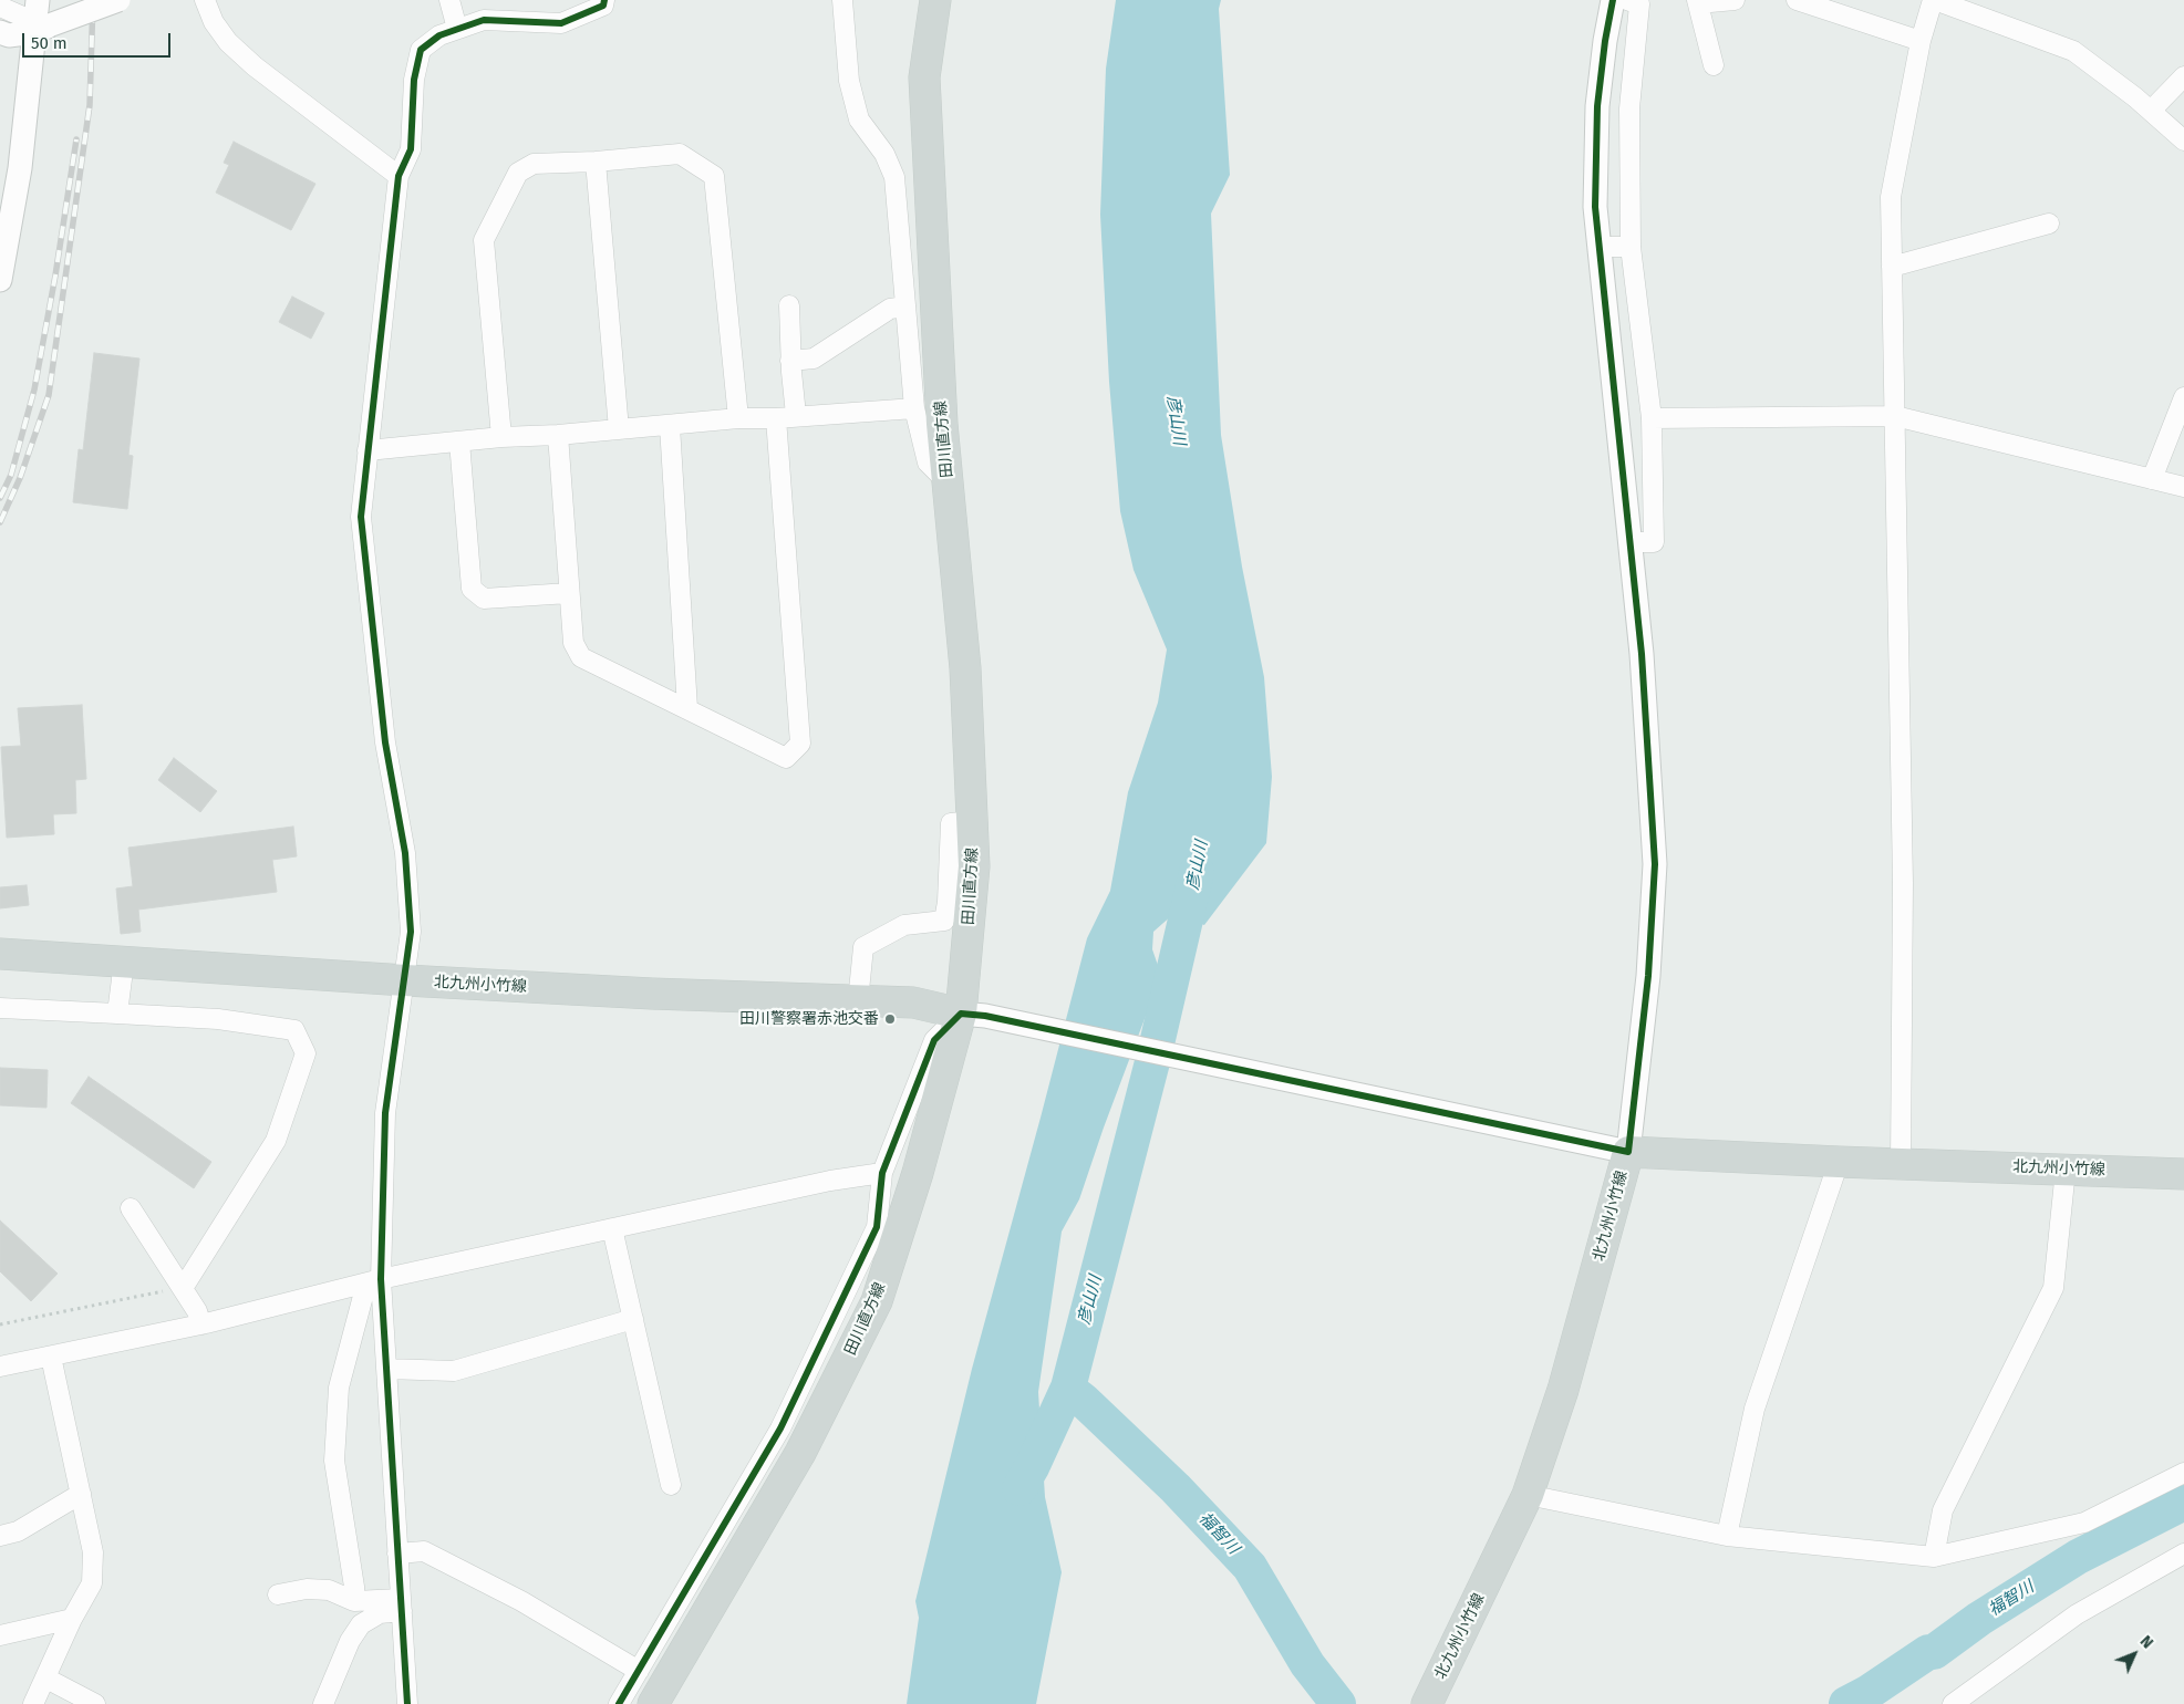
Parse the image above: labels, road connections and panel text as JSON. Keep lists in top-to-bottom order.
{
  "streets": {
    "main road": ["田川直方線", "北九州小竹線"]
  },
  "crossings": [
    ["田川直方線", "北九州小竹線"]
  ],
  "water": ["彦山川", "福智川"],
  "places": ["田川警察署赤池交番"],
  "scale_bar": "50 m",
  "north": "top right"
}
